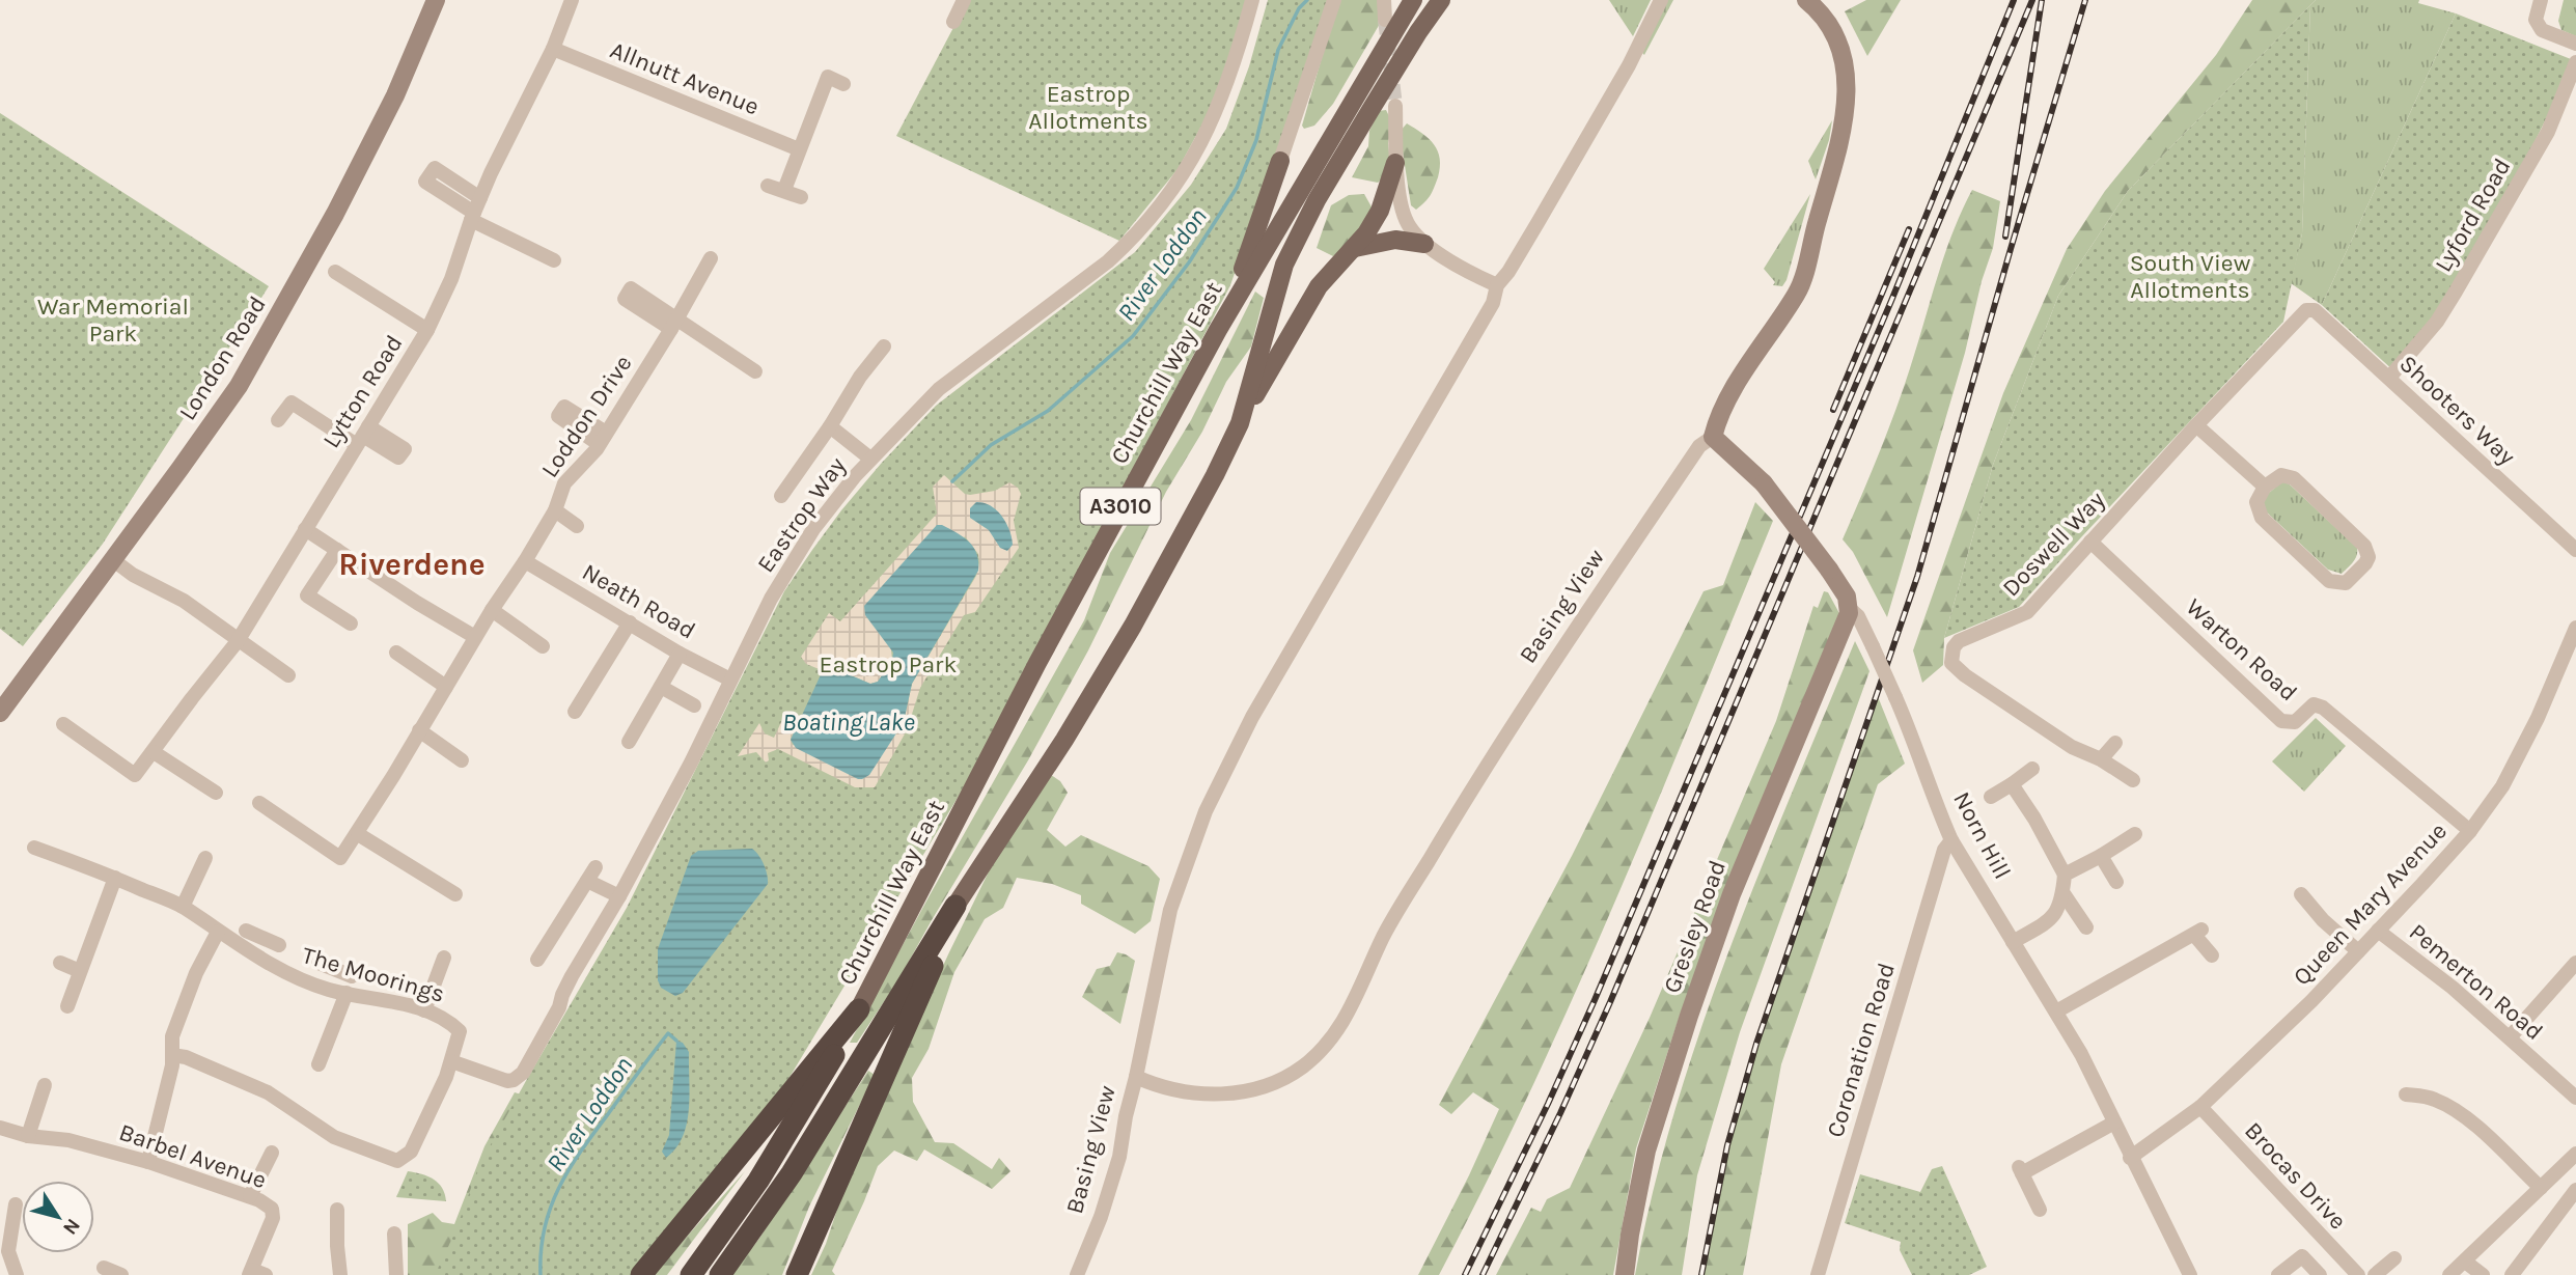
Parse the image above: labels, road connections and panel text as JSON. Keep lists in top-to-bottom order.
{
  "streets": {
    "main road": ["Churchill Way East", "A3010"],
    "street": [
      "Allnutt Avenue",
      "Lyford Road",
      "London Road",
      "Lytton Road",
      "Shooters Way",
      "Loddon Drive",
      "Eastrop Way",
      "Doswell Way",
      "Neath Road",
      "Basing View",
      "Warton Road",
      "Norn Hill",
      "Queen Mary Avenue",
      "Gresley Road",
      "The Moorings",
      "Pemerton Road",
      "Coronation Road",
      "Barbel Avenue",
      "Brocas Drive"
    ]
  },
  "crossings": [
    ["Allnutt Avenue", "Lytton Road"],
    ["Lyford Road", "Shooters Way"],
    ["Shooters Way", "Doswell Way"],
    ["Loddon Drive", "Neath Road"],
    ["Eastrop Way", "Neath Road"],
    ["Eastrop Way", "The Moorings"],
    ["Doswell Way", "Warton Road"],
    ["Basing View", "Norn Hill"],
    ["Warton Road", "Queen Mary Avenue"],
    ["Norn Hill", "Queen Mary Avenue"],
    ["Norn Hill", "Gresley Road"],
    ["Norn Hill", "Coronation Road"],
    ["Queen Mary Avenue", "Pemerton Road"],
    ["Queen Mary Avenue", "Brocas Drive"]
  ],
  "districts": ["Riverdene"],
  "water": ["River Loddon", "Boating Lake"],
  "parks": [
    "Eastrop Allotments",
    "South View Allotments",
    "War Memorial Park",
    "Eastrop Park"
  ],
  "north": "bottom right"
}
